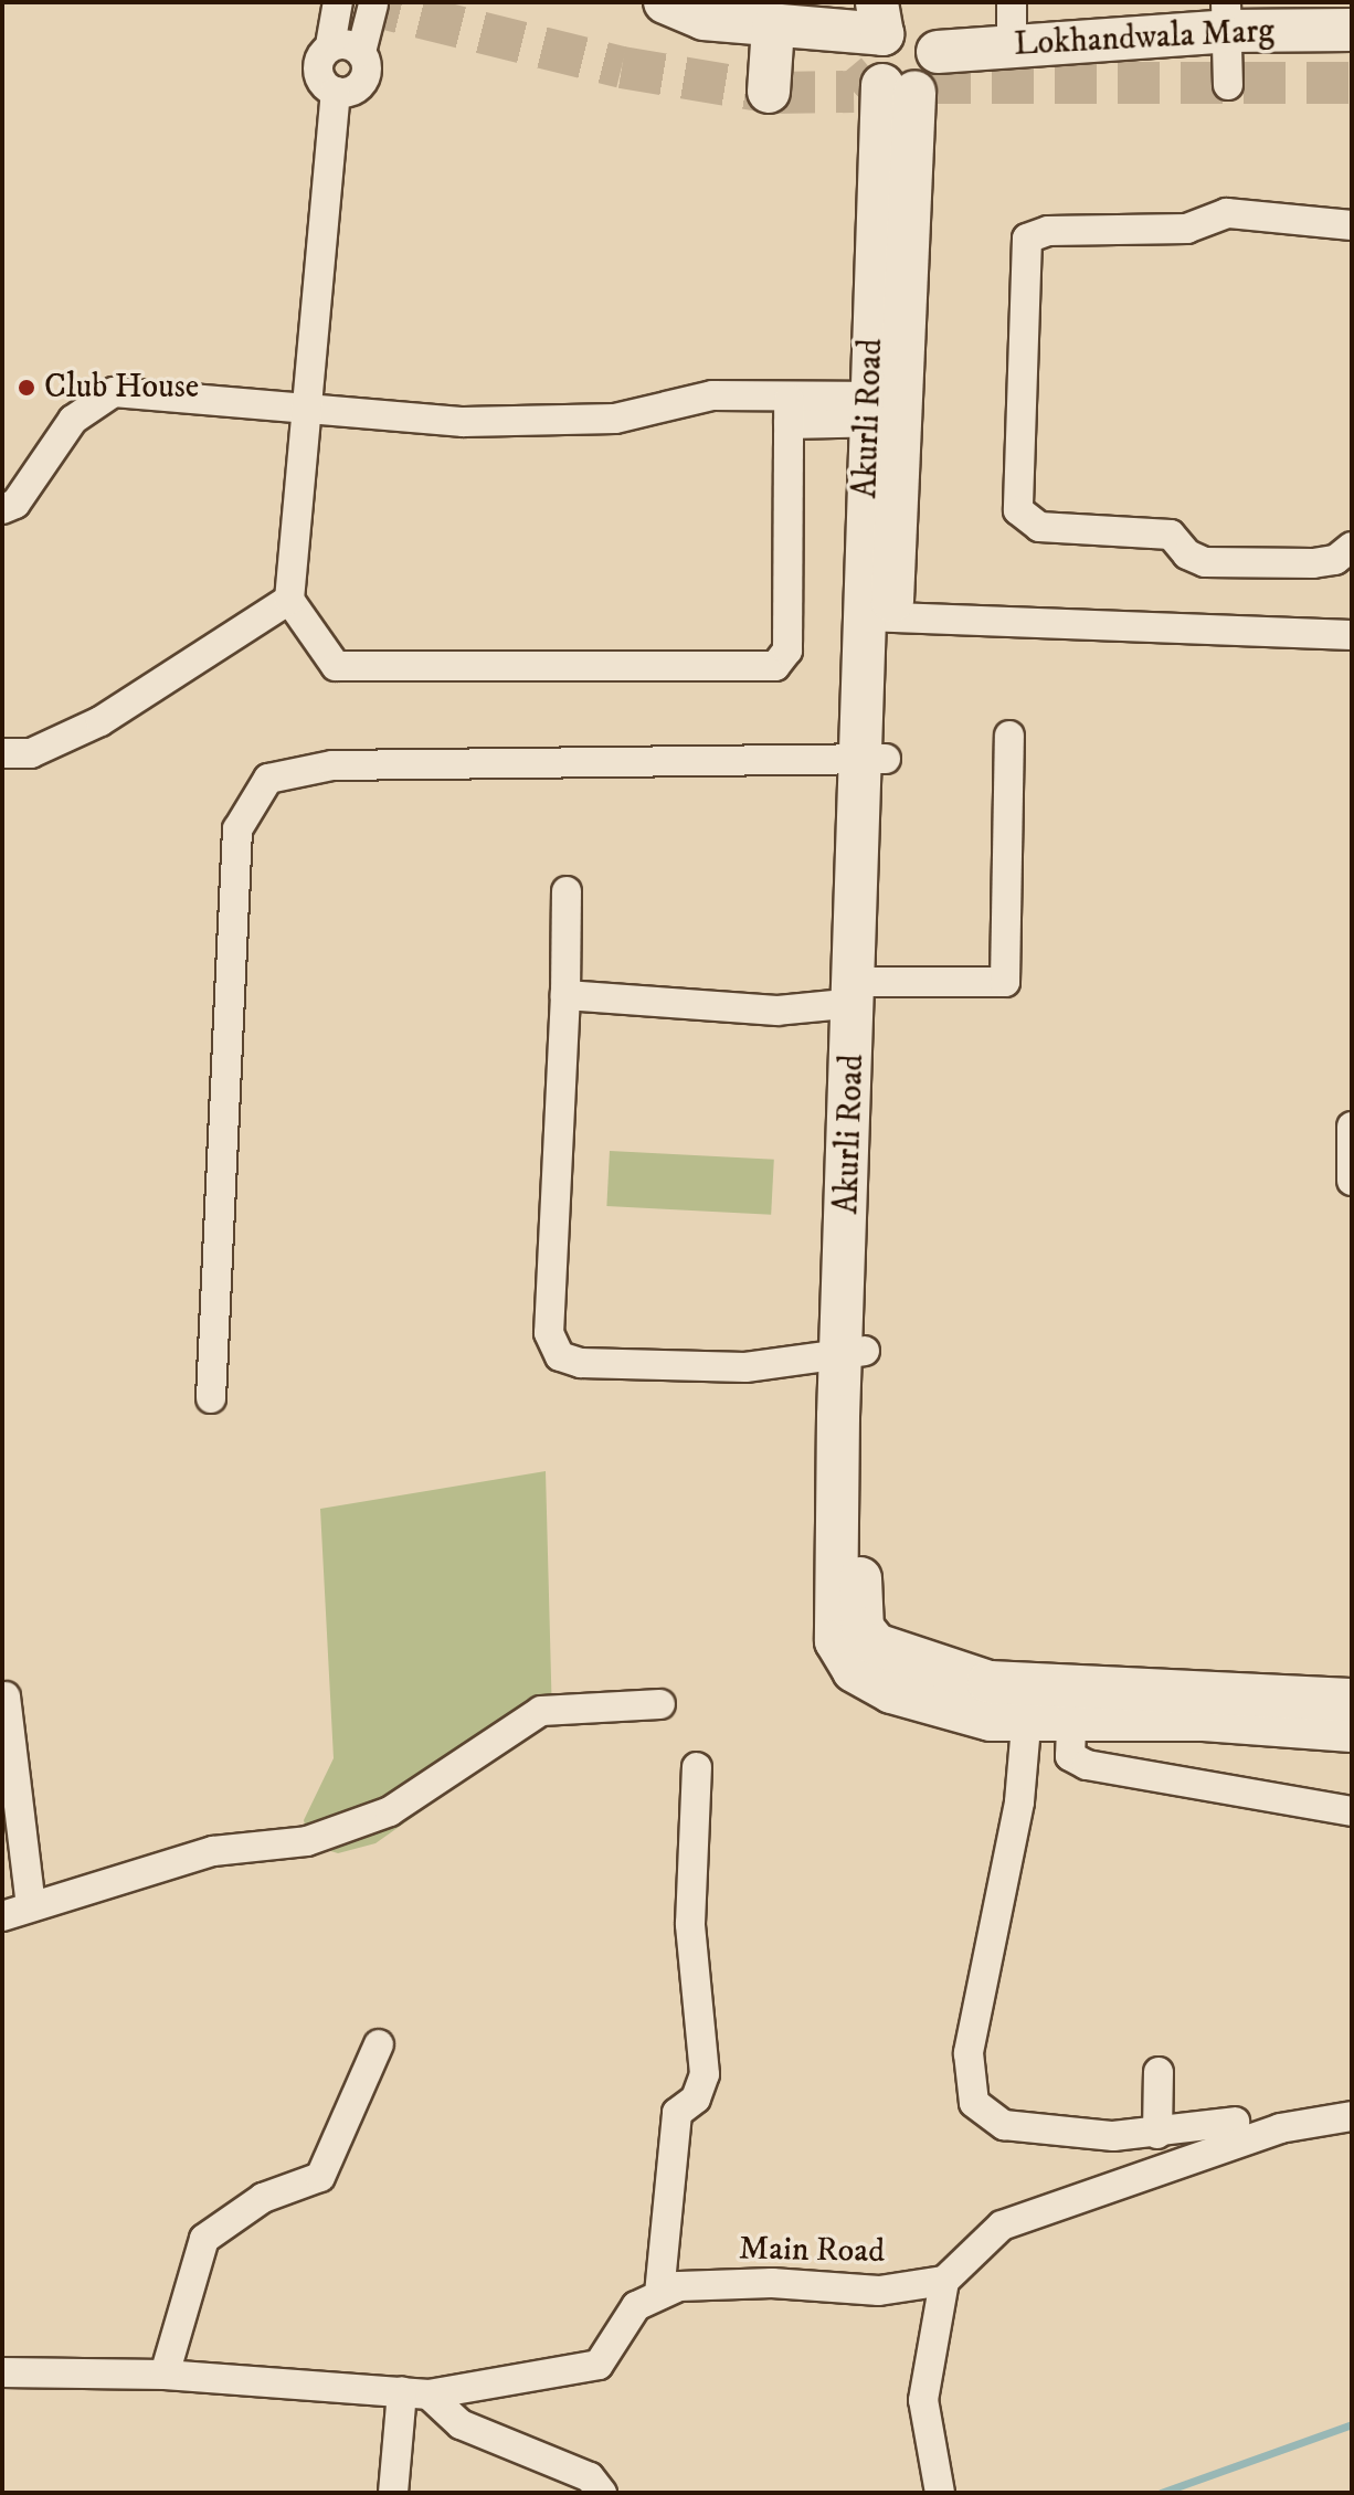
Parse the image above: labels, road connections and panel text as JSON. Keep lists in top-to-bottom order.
{
  "streets": {
    "street": ["Lokhandwala Marg", "Akurli Road", "Main Road"]
  },
  "crossings": [
    ["Lokhandwala Marg", "Akurli Road"]
  ],
  "places": ["Club House"]
}
